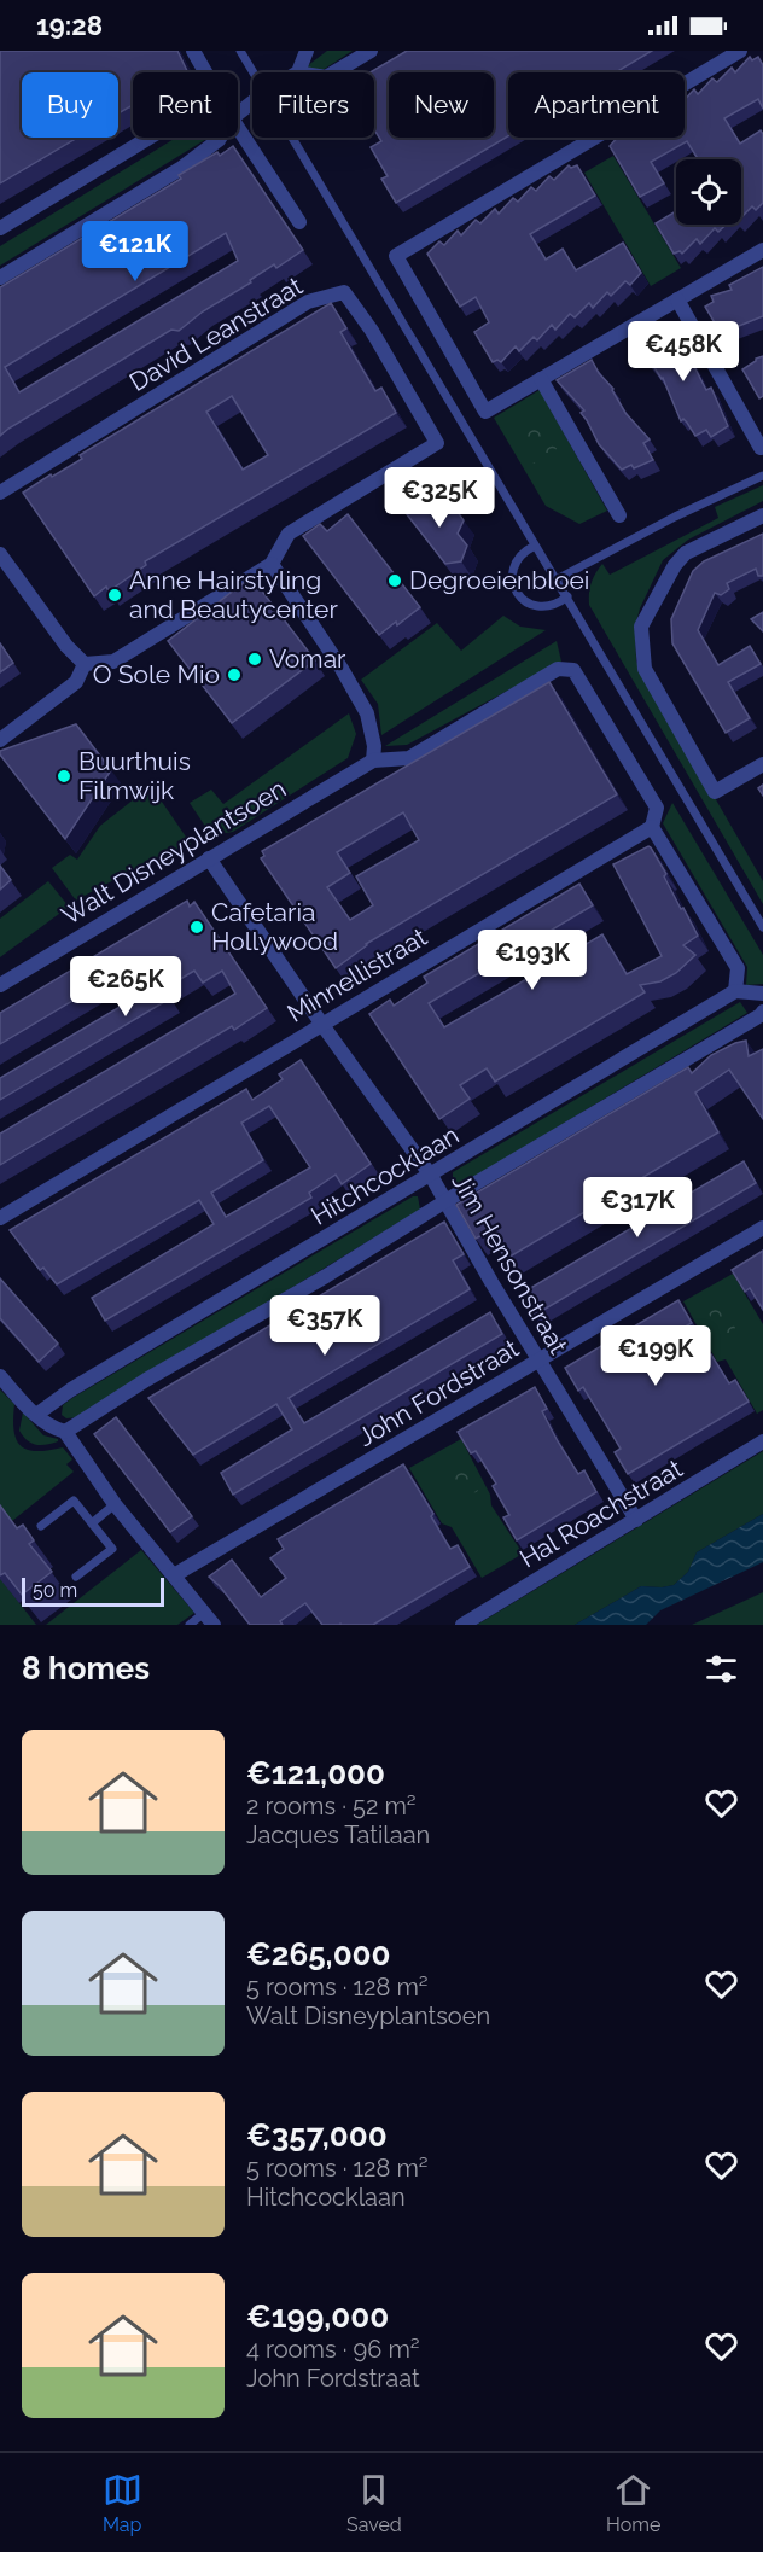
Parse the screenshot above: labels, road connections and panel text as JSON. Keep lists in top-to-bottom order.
{
  "streets": {
    "street": [
      "David Leanstraat",
      "Walt Disneyplantsoen",
      "Minnellistraat",
      "Hitchcocklaan",
      "Jim Hensonstraat",
      "John Fordstraat",
      "Hal Roachstraat"
    ]
  },
  "crossings": [
    ["Walt Disneyplantsoen", "Minnellistraat"],
    ["Walt Disneyplantsoen", "Jim Hensonstraat"],
    ["Minnellistraat", "Jim Hensonstraat"],
    ["Hitchcocklaan", "Jim Hensonstraat"],
    ["Jim Hensonstraat", "John Fordstraat"],
    ["Jim Hensonstraat", "Hal Roachstraat"]
  ],
  "places": [
    "Degroeienbloei",
    "Anne Hairstyling and Beautycenter",
    "Vomar",
    "O Sole Mio",
    "Buurthuis Filmwijk",
    "Cafetaria Hollywood"
  ],
  "scale_bar": "50 m",
  "page": {
    "status": "19:28",
    "chip": [
      "Buy",
      "Rent",
      "Filters",
      "New",
      "Apartment"
    ],
    "price": [
      "€121K",
      "€458K",
      "€325K",
      "€193K",
      "€265K",
      "€317K",
      "€357K",
      "€199K"
    ],
    "scale": "50 m",
    "heading": "8 homes",
    "list": [
      {
        "name": "€121,000",
        "note": "2 rooms · 52 m² · Jacques Tatilaan"
      },
      {
        "name": "€265,000",
        "note": "5 rooms · 128 m² · Walt Disneyplantsoen"
      },
      {
        "name": "€357,000",
        "note": "5 rooms · 128 m² · Hitchcocklaan"
      },
      {
        "name": "€199,000",
        "note": "4 rooms · 96 m² · John Fordstraat"
      }
    ],
    "tabs": ["Map", "Saved", "Home"]
  }
}
